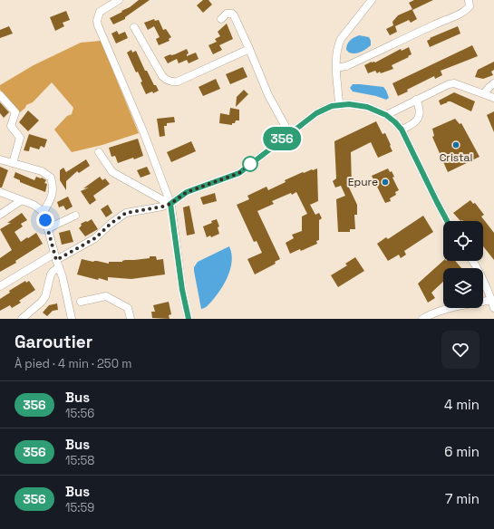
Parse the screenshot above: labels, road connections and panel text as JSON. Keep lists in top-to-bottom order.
{
  "places": ["Cristal", "Epure"],
  "lines": ["bus line 356"],
  "page": {
    "on_map": "356",
    "heading": ["Garoutier", "À pied · 4 min · 250 m"],
    "list": [
      {
        "mark": "356",
        "name": "Bus",
        "note": "15:56",
        "value": "4 min"
      },
      {
        "mark": "356",
        "name": "Bus",
        "note": "15:58",
        "value": "6 min"
      },
      {
        "mark": "356",
        "name": "Bus",
        "note": "15:59",
        "value": "7 min"
      }
    ]
  }
}
